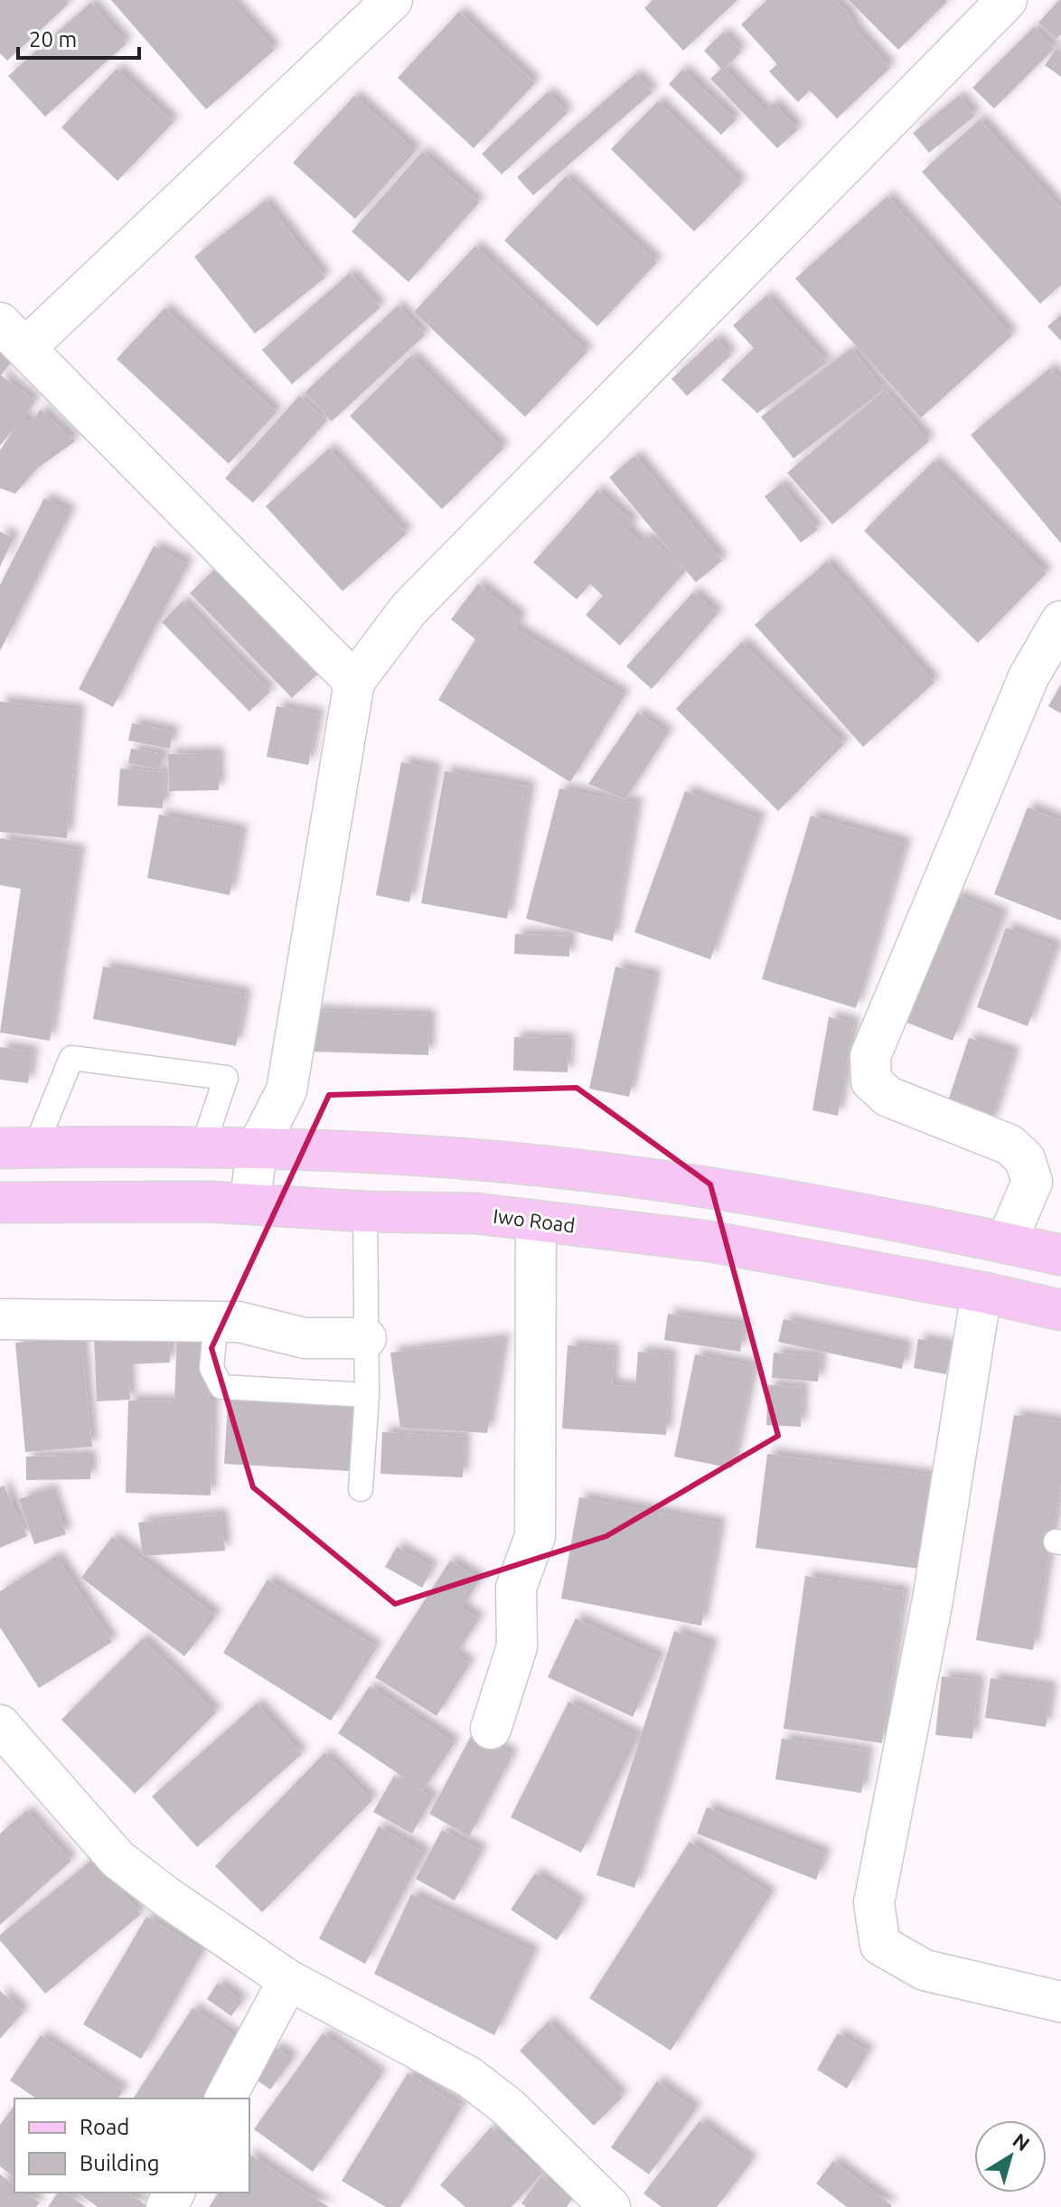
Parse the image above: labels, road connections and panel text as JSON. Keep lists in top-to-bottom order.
{
  "streets": {
    "main road": ["Iwo Road"]
  },
  "legend": ["Road", "Building"],
  "scale_bar": "20 m",
  "north": "top right"
}
